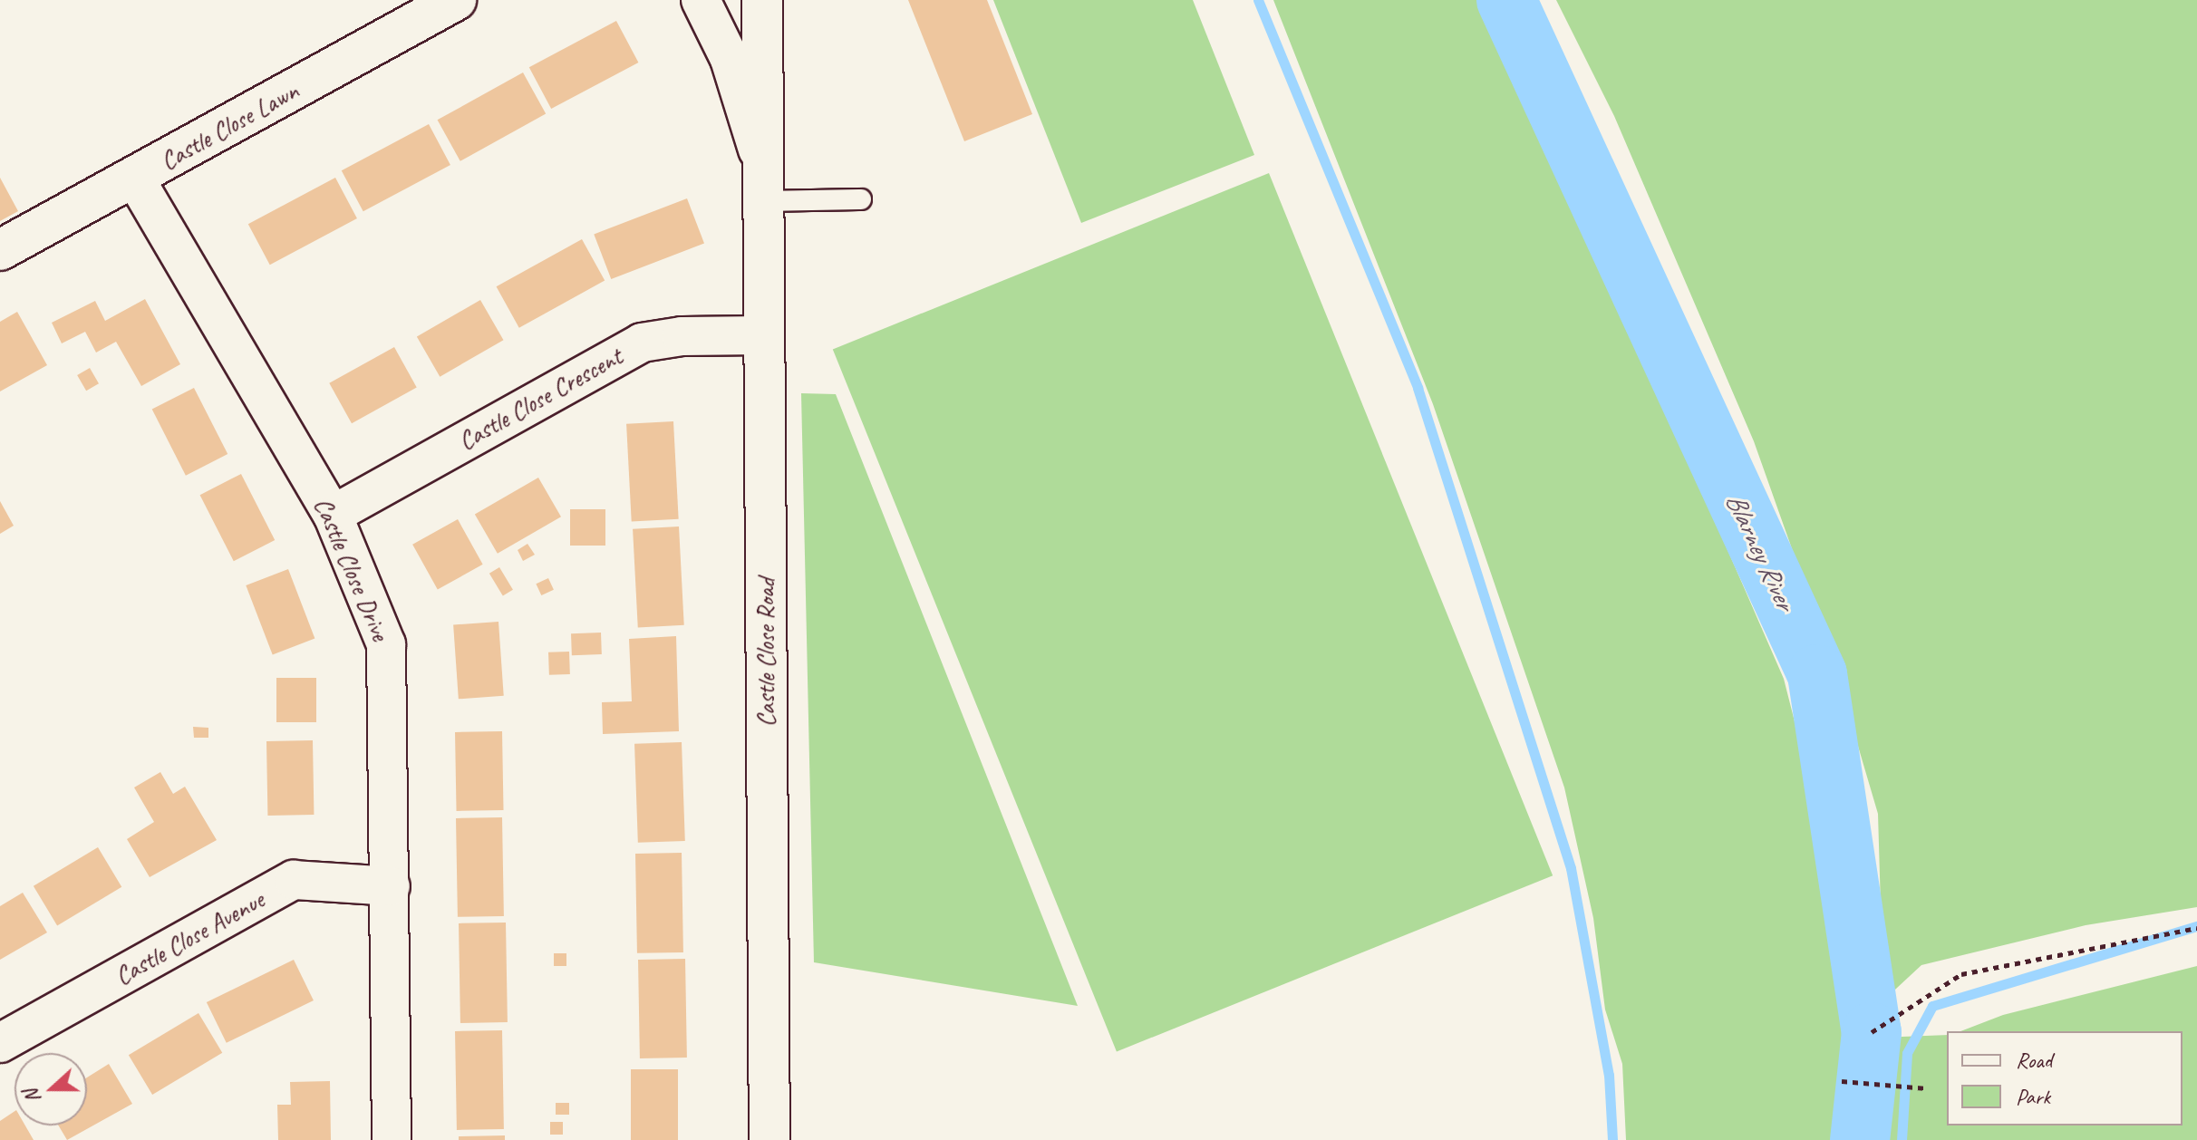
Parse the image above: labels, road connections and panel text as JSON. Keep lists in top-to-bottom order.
{
  "streets": {
    "street": [
      "Castle Close Lawn",
      "Castle Close Crescent",
      "Castle Close Drive",
      "Castle Close Road",
      "Castle Close Avenue"
    ]
  },
  "crossings": [
    ["Castle Close Lawn", "Castle Close Drive"],
    ["Castle Close Crescent", "Castle Close Drive"],
    ["Castle Close Crescent", "Castle Close Road"],
    ["Castle Close Drive", "Castle Close Avenue"]
  ],
  "water": ["Blarney River"],
  "legend": ["Road", "Park"],
  "north": "left"
}
